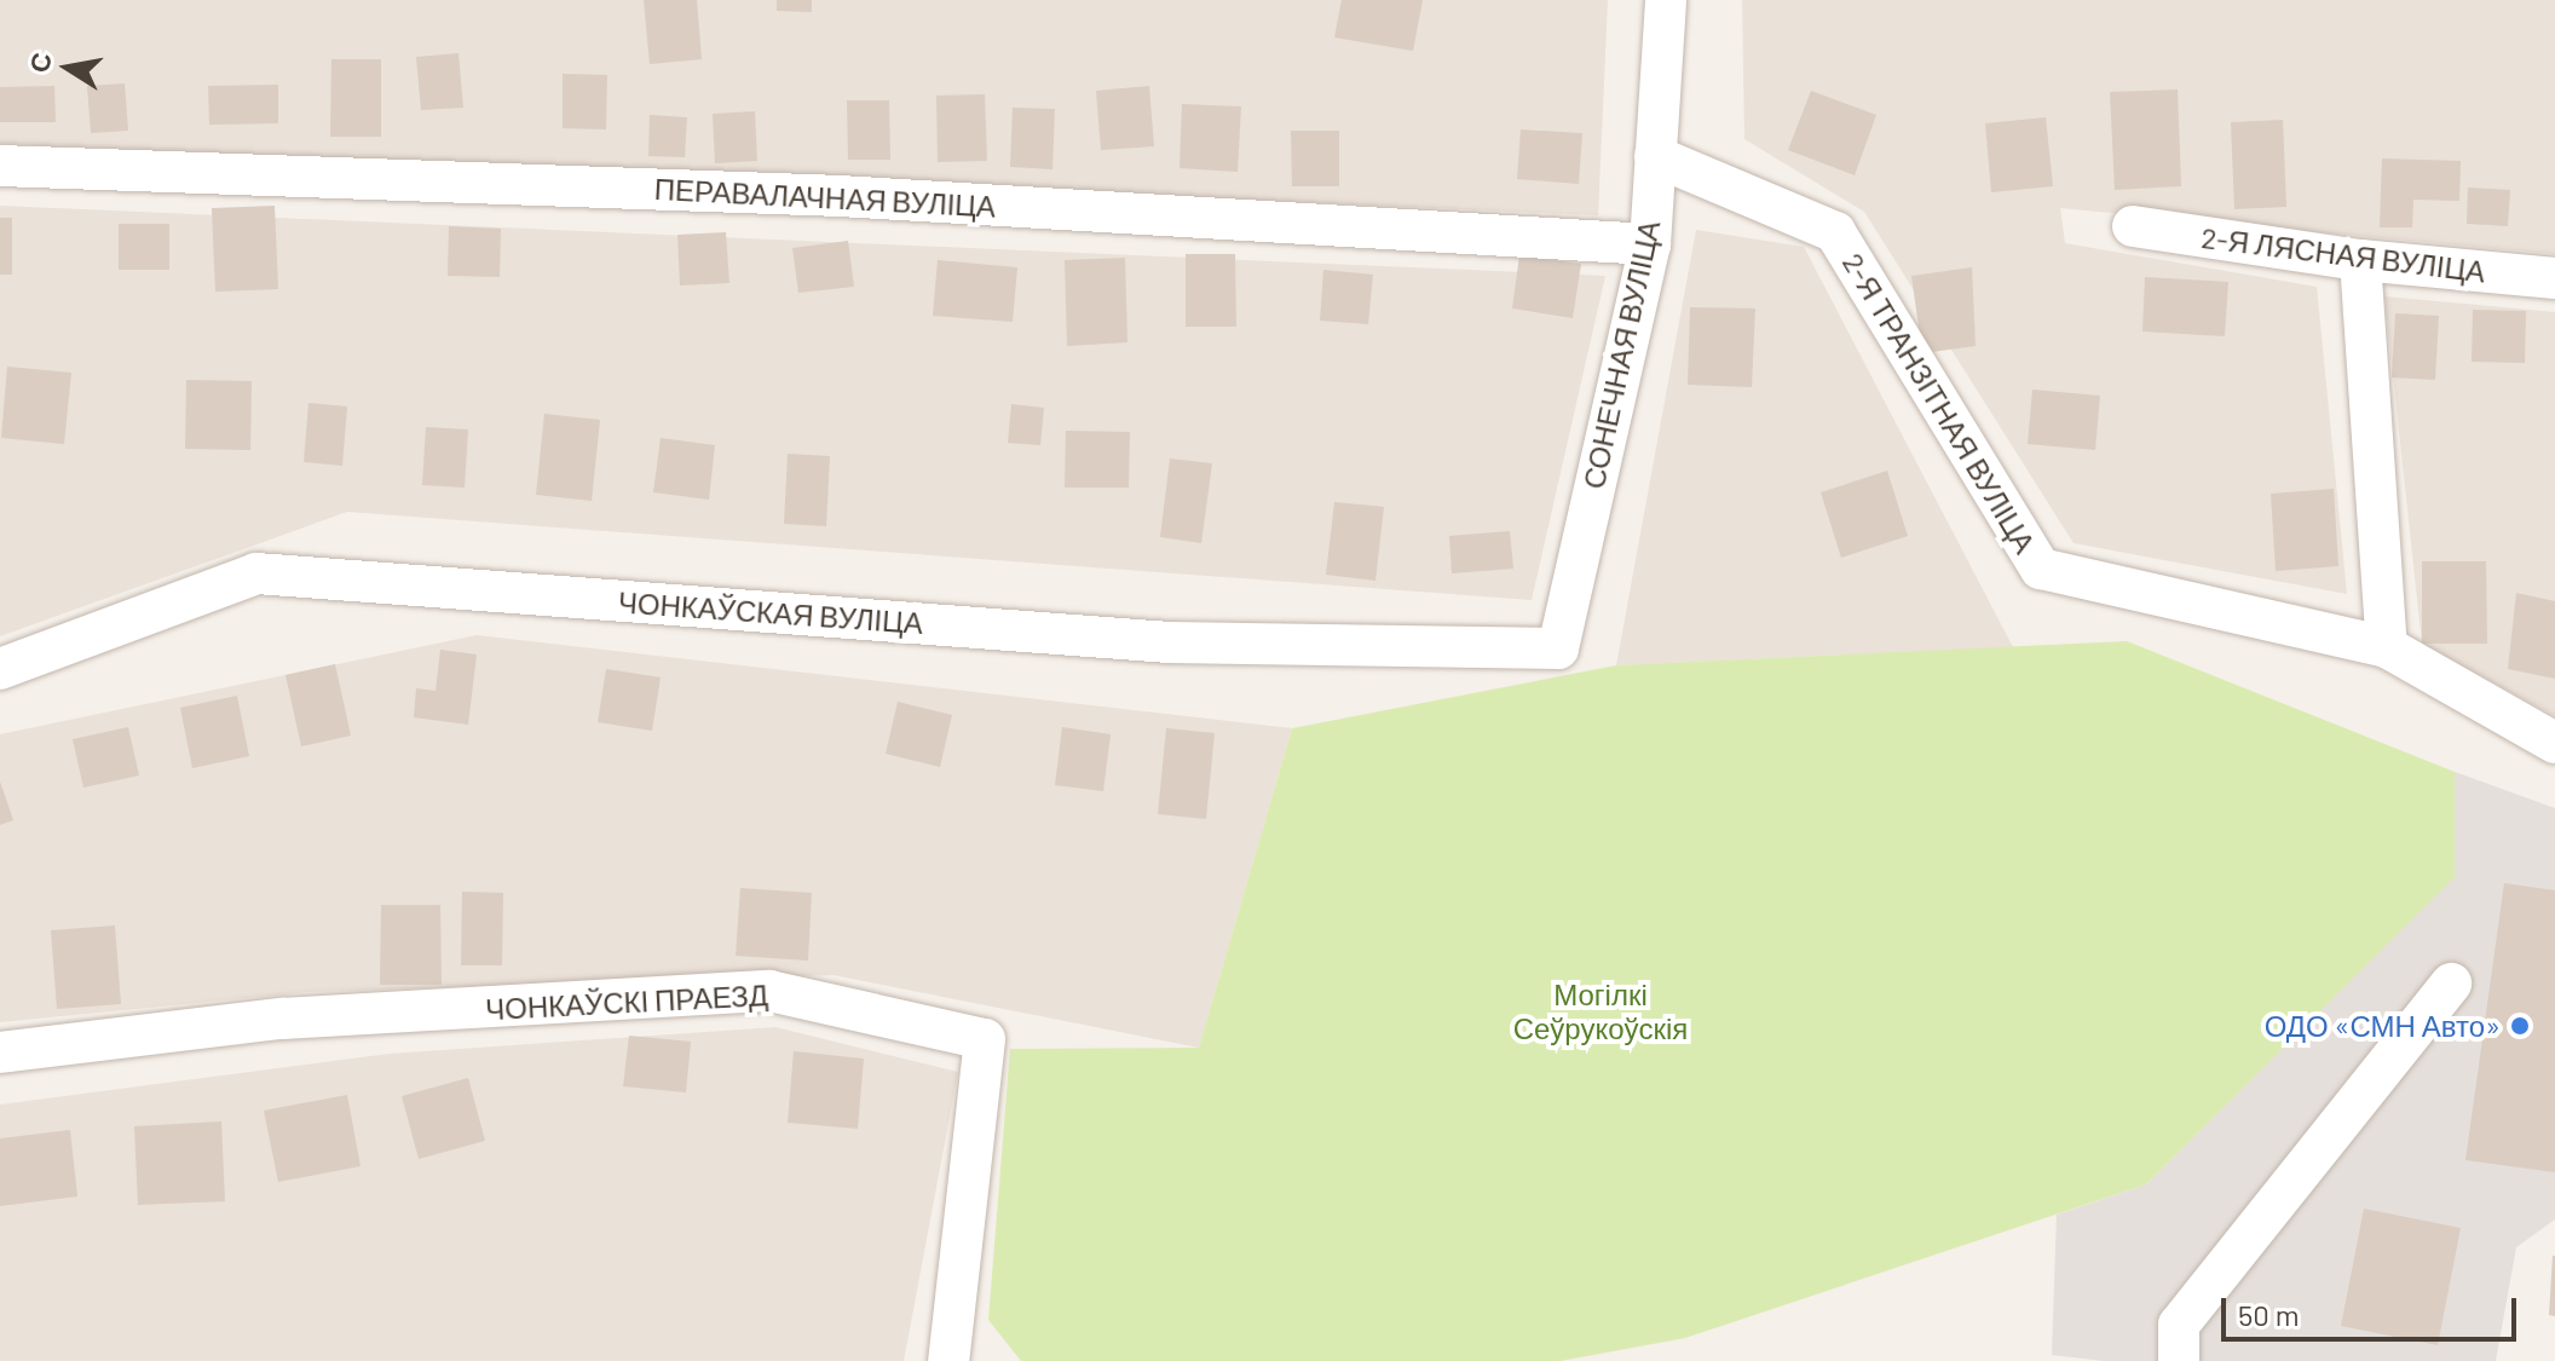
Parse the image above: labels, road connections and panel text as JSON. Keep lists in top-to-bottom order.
{
  "streets": {
    "street": [
      "ПЕРАВАЛАЧНАЯ ВУЛІЦА",
      "2-Я ЛЯСНАЯ ВУЛІЦА",
      "СОНЕЧНАЯ ВУЛІЦА",
      "2-Я ТРАНЗІТНАЯ ВУЛІЦА",
      "ЧОНКАЎСКАЯ ВУЛІЦА",
      "ЧОНКАЎСКІ ПРАЕЗД"
    ]
  },
  "crossings": [
    ["ПЕРАВАЛАЧНАЯ ВУЛІЦА", "СОНЕЧНАЯ ВУЛІЦА"],
    ["СОНЕЧНАЯ ВУЛІЦА", "2-Я ТРАНЗІТНАЯ ВУЛІЦА"],
    ["СОНЕЧНАЯ ВУЛІЦА", "ЧОНКАЎСКАЯ ВУЛІЦА"]
  ],
  "parks": ["Могілкі Сеўрукоўскія"],
  "places": ["ОДО «СМН Авто»"],
  "scale_bar": "50 m",
  "north": "left"
}
